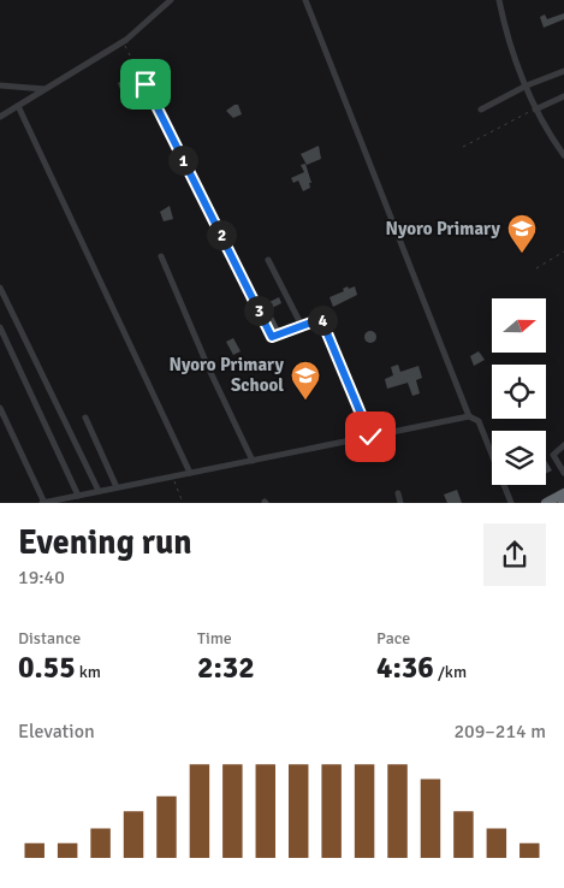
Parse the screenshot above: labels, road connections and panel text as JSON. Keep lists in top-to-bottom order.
{
  "places": {
    "school or university": ["Nyoro Primary", "Nyoro Primary School"]
  },
  "north": "right",
  "page": {
    "pins": [
      "1",
      "2",
      "3",
      "4"
    ],
    "heading": ["Evening run", "19:40"],
    "stats": [
      ["Distance", "0.55 km"],
      ["Time", "2:32"],
      ["Pace", "4:36 /km"]
    ],
    "chart": ["Elevation", "209–214 m"]
  }
}
